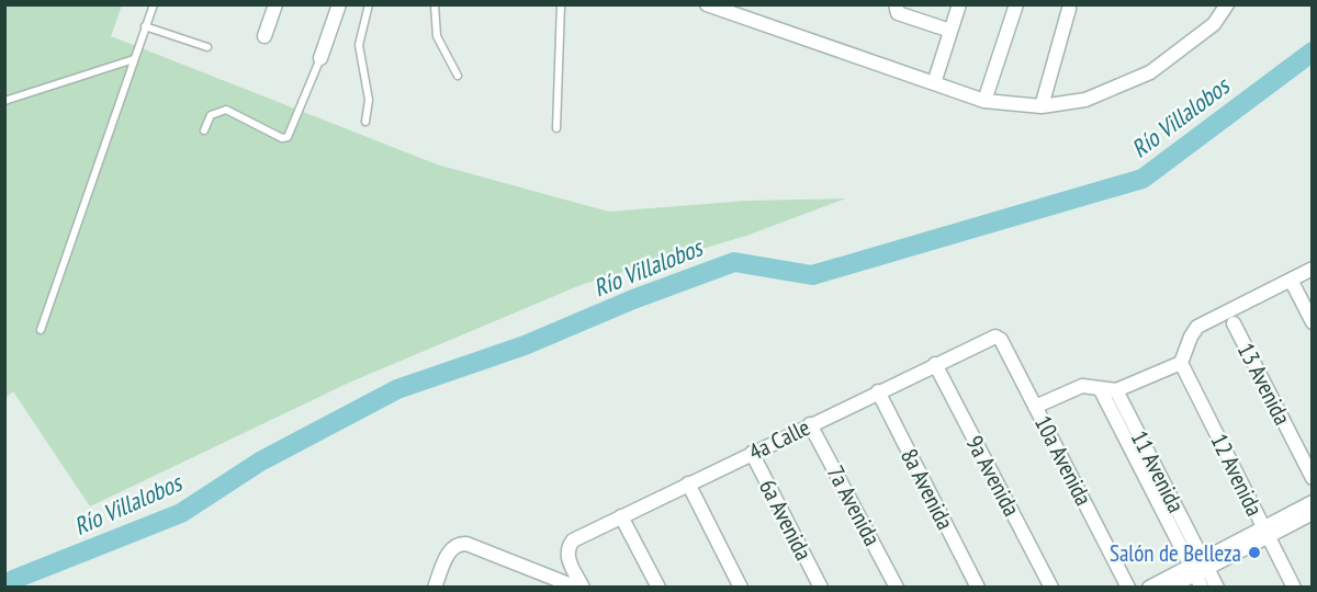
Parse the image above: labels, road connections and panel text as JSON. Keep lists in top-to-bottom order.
{
  "streets": {
    "street": [
      "13 Avenida",
      "4a Calle",
      "10a Avenida",
      "11 Avenida",
      "12 Avenida",
      "9a Avenida",
      "8a Avenida",
      "7a Avenida",
      "6a Avenida"
    ]
  },
  "crossings": [
    ["4a Calle", "10a Avenida"],
    ["4a Calle", "9a Avenida"],
    ["4a Calle", "8a Avenida"],
    ["4a Calle", "7a Avenida"],
    ["4a Calle", "6a Avenida"]
  ],
  "water": ["Río Villalobos"],
  "places": ["Salón de Belleza"]
}
